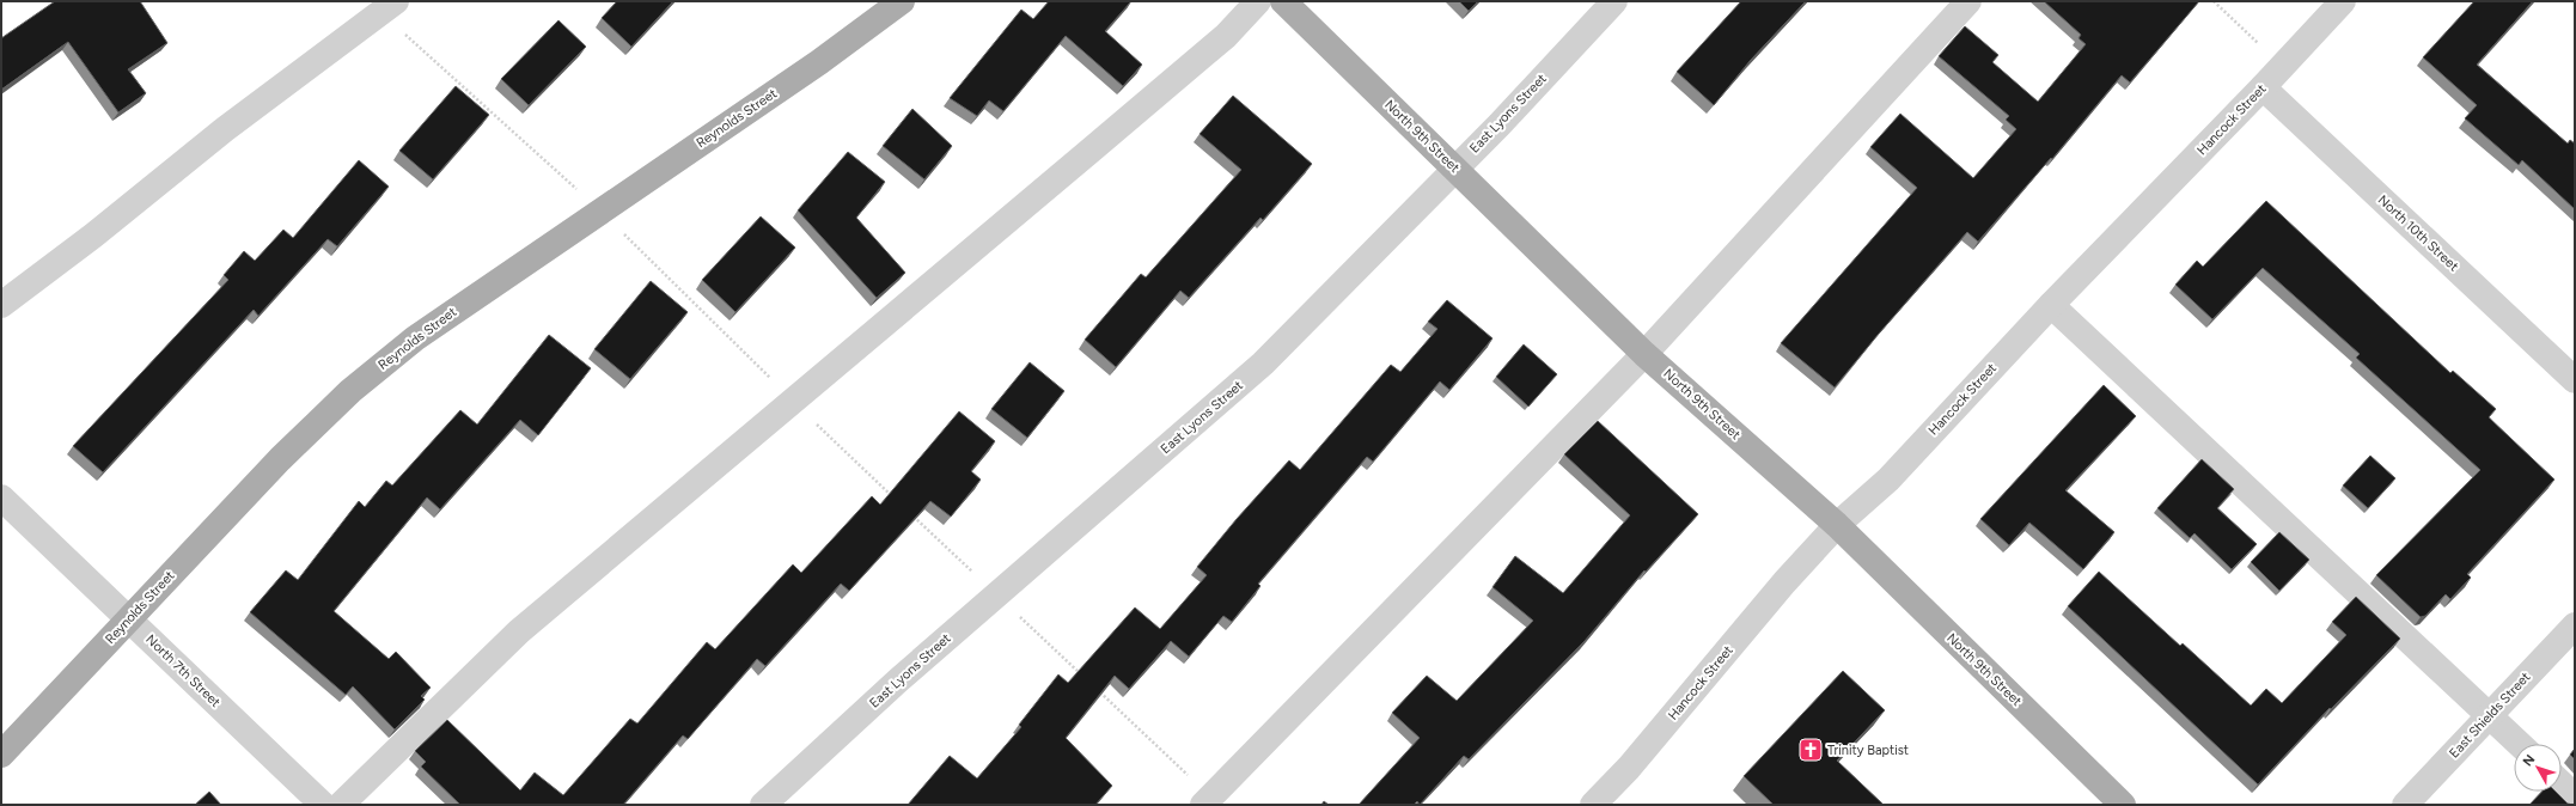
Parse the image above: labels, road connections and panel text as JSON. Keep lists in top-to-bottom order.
{
  "streets": {
    "main road": ["Reynolds Street", "North 9th Street"],
    "street": [
      "East Lyons Street",
      "Hancock Street",
      "North 10th Street",
      "North 7th Street",
      "East Shields Street"
    ]
  },
  "crossings": [
    ["East Lyons Street", "North 9th Street"],
    ["Reynolds Street", "North 7th Street"],
    ["Hancock Street", "North 9th Street"],
    ["Hancock Street", "North 10th Street"]
  ],
  "places": {
    "church": ["Trinity Baptist"]
  },
  "north": "top left"
}
